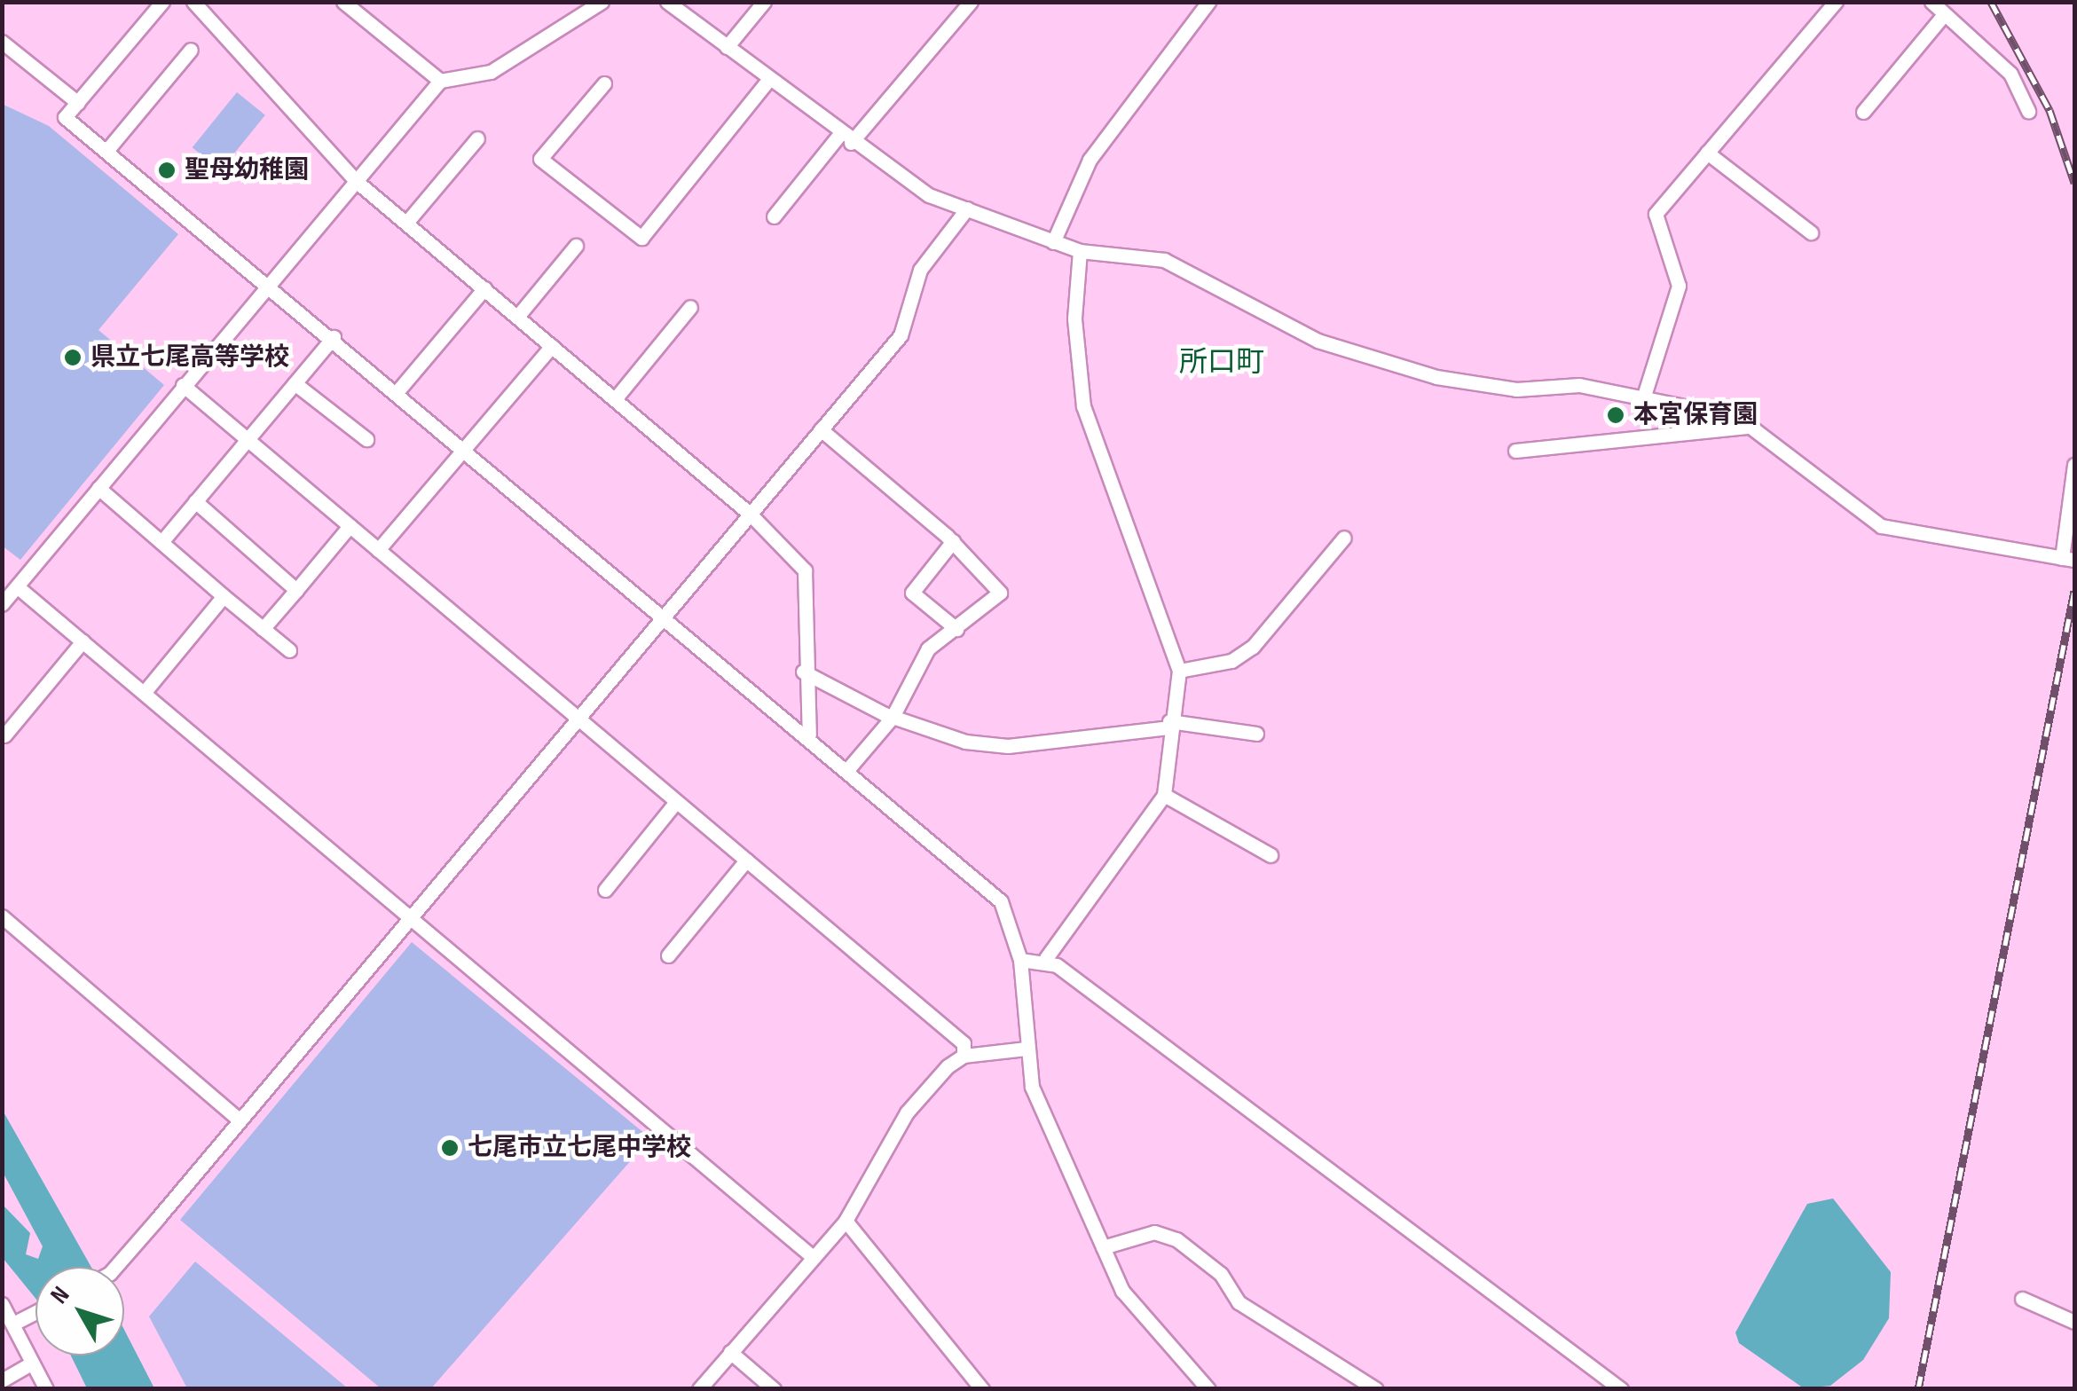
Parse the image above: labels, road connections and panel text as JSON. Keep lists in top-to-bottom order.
{
  "districts": ["所口町"],
  "places": [
    "聖母幼稚園",
    "県立七尾高等学校",
    "本宮保育園",
    "七尾市立七尾中学校"
  ],
  "north": "top left"
}
